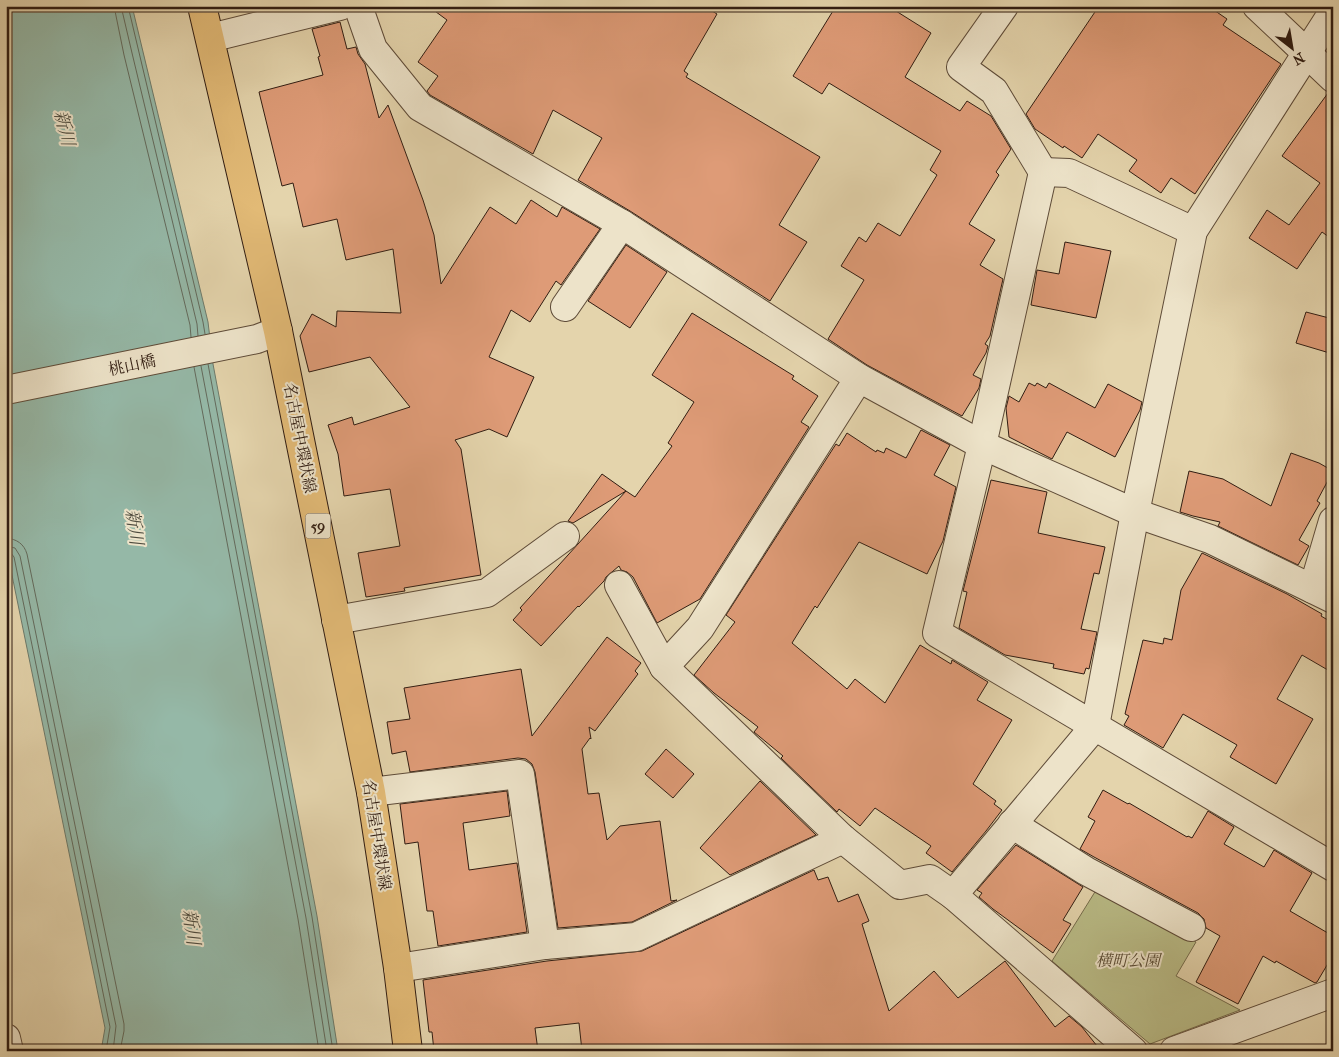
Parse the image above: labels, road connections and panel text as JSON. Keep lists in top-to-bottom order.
{
  "streets": {
    "main road": ["名古屋中環状線", "59"],
    "street": ["桃山橋"]
  },
  "crossings": [
    ["桃山橋", "名古屋中環状線"]
  ],
  "water": ["新川"],
  "parks": ["横町公園"],
  "north": "bottom right"
}
